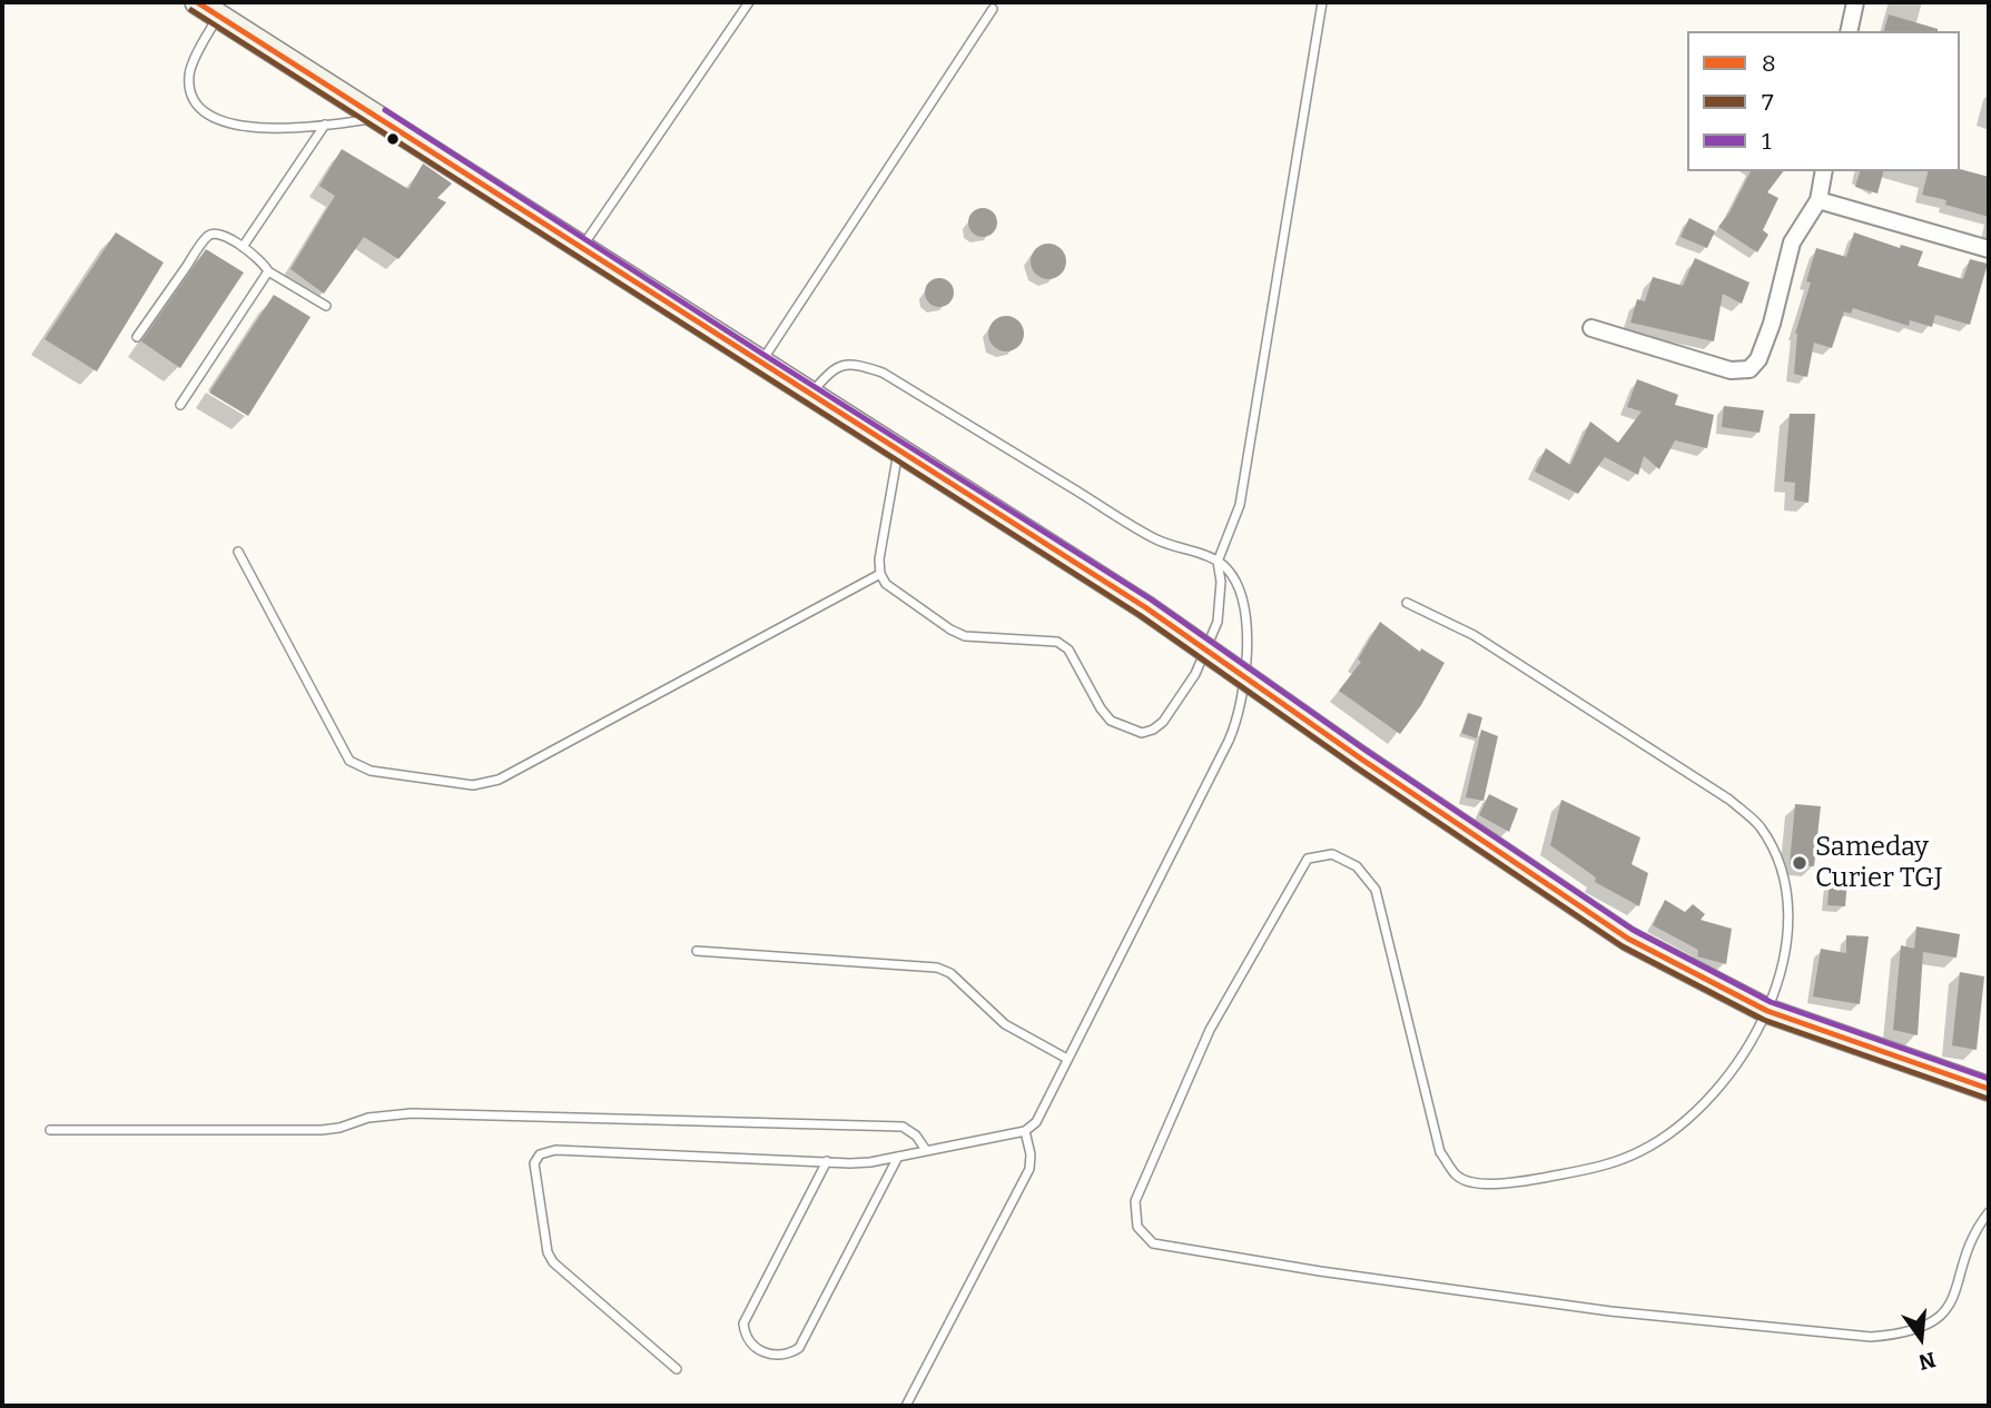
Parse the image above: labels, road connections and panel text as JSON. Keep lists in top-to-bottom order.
{
  "places": ["Sameday Curier TGJ"],
  "lines": ["transit line 8", "transit line 7", "transit line 1"],
  "legend": ["8", "7", "1"],
  "north": "bottom"
}
